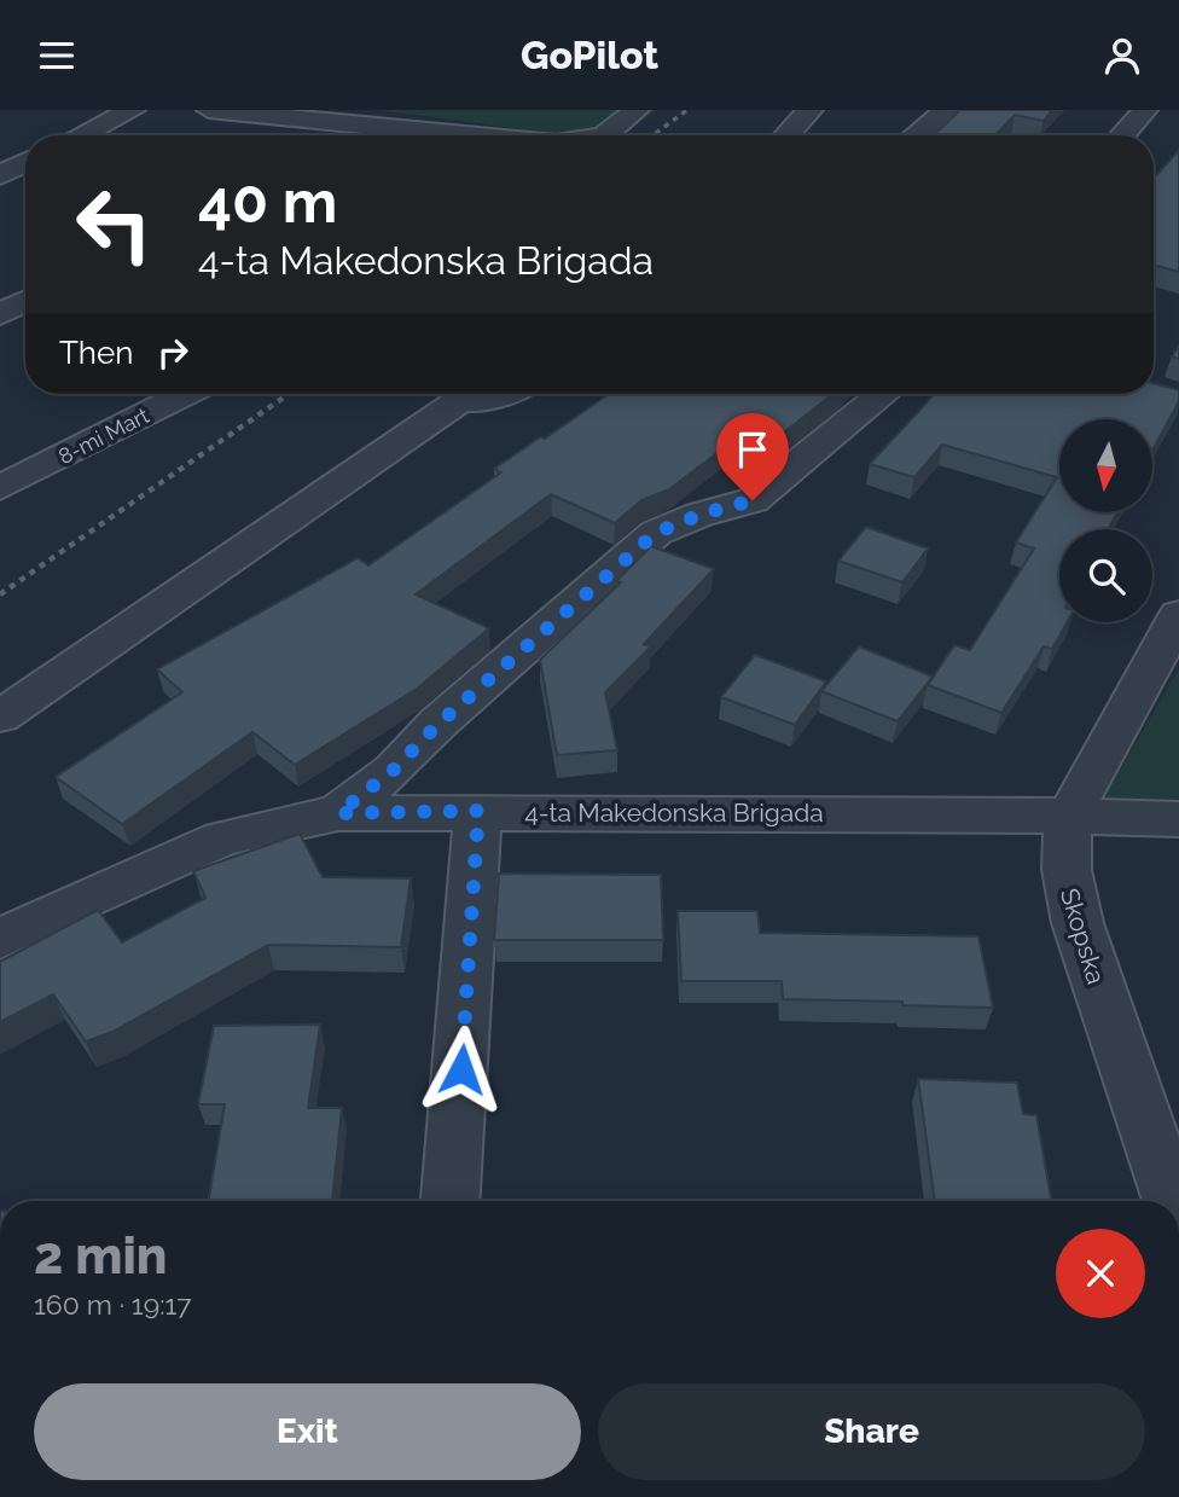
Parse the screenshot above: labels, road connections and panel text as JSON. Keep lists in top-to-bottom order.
{
  "streets": {
    "street": ["8-mi Mart", "4-ta Makedonska Brigada", "Skopska"]
  },
  "crossings": [
    ["4-ta Makedonska Brigada", "Skopska"]
  ],
  "north": "bottom",
  "page": {
    "header": "GoPilot",
    "turn": ["40 m", "4-ta Makedonska Brigada"],
    "then": "Then",
    "heading": ["2 min", "160 m · 19:17"],
    "buttons": ["Exit", "Share"]
  }
}
